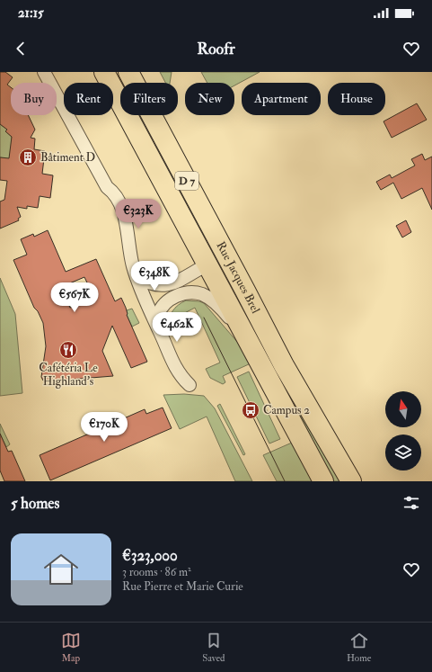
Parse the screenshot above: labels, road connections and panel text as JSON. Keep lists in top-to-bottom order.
{
  "streets": {
    "main road": ["D 7", "Rue Jacques Brel"]
  },
  "places": {
    "building": ["Bâtiment D"],
    "restaurant": ["Cafétéria Le Highland's"],
    "bus stop": ["Campus 2"]
  },
  "north": "top",
  "page": {
    "status": "21:15",
    "header": "Roofr",
    "chip": [
      "Buy",
      "Rent",
      "Filters",
      "New",
      "Apartment",
      "House"
    ],
    "price": [
      "€323K",
      "€348K",
      "€567K",
      "€462K",
      "€170K"
    ],
    "heading": "5 homes",
    "list": [
      {
        "name": "€323,000",
        "note": "3 rooms · 86 m² · Rue Pierre et Marie Curie"
      }
    ],
    "tabs": ["Map", "Saved", "Home"]
  }
}
